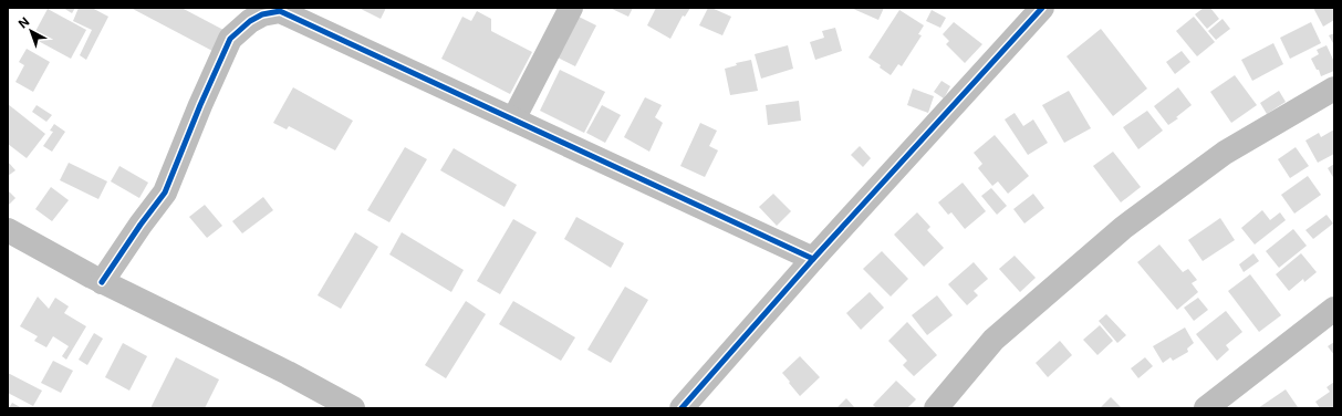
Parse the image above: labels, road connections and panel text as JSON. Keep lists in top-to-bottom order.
{
  "north": "top left"
}
